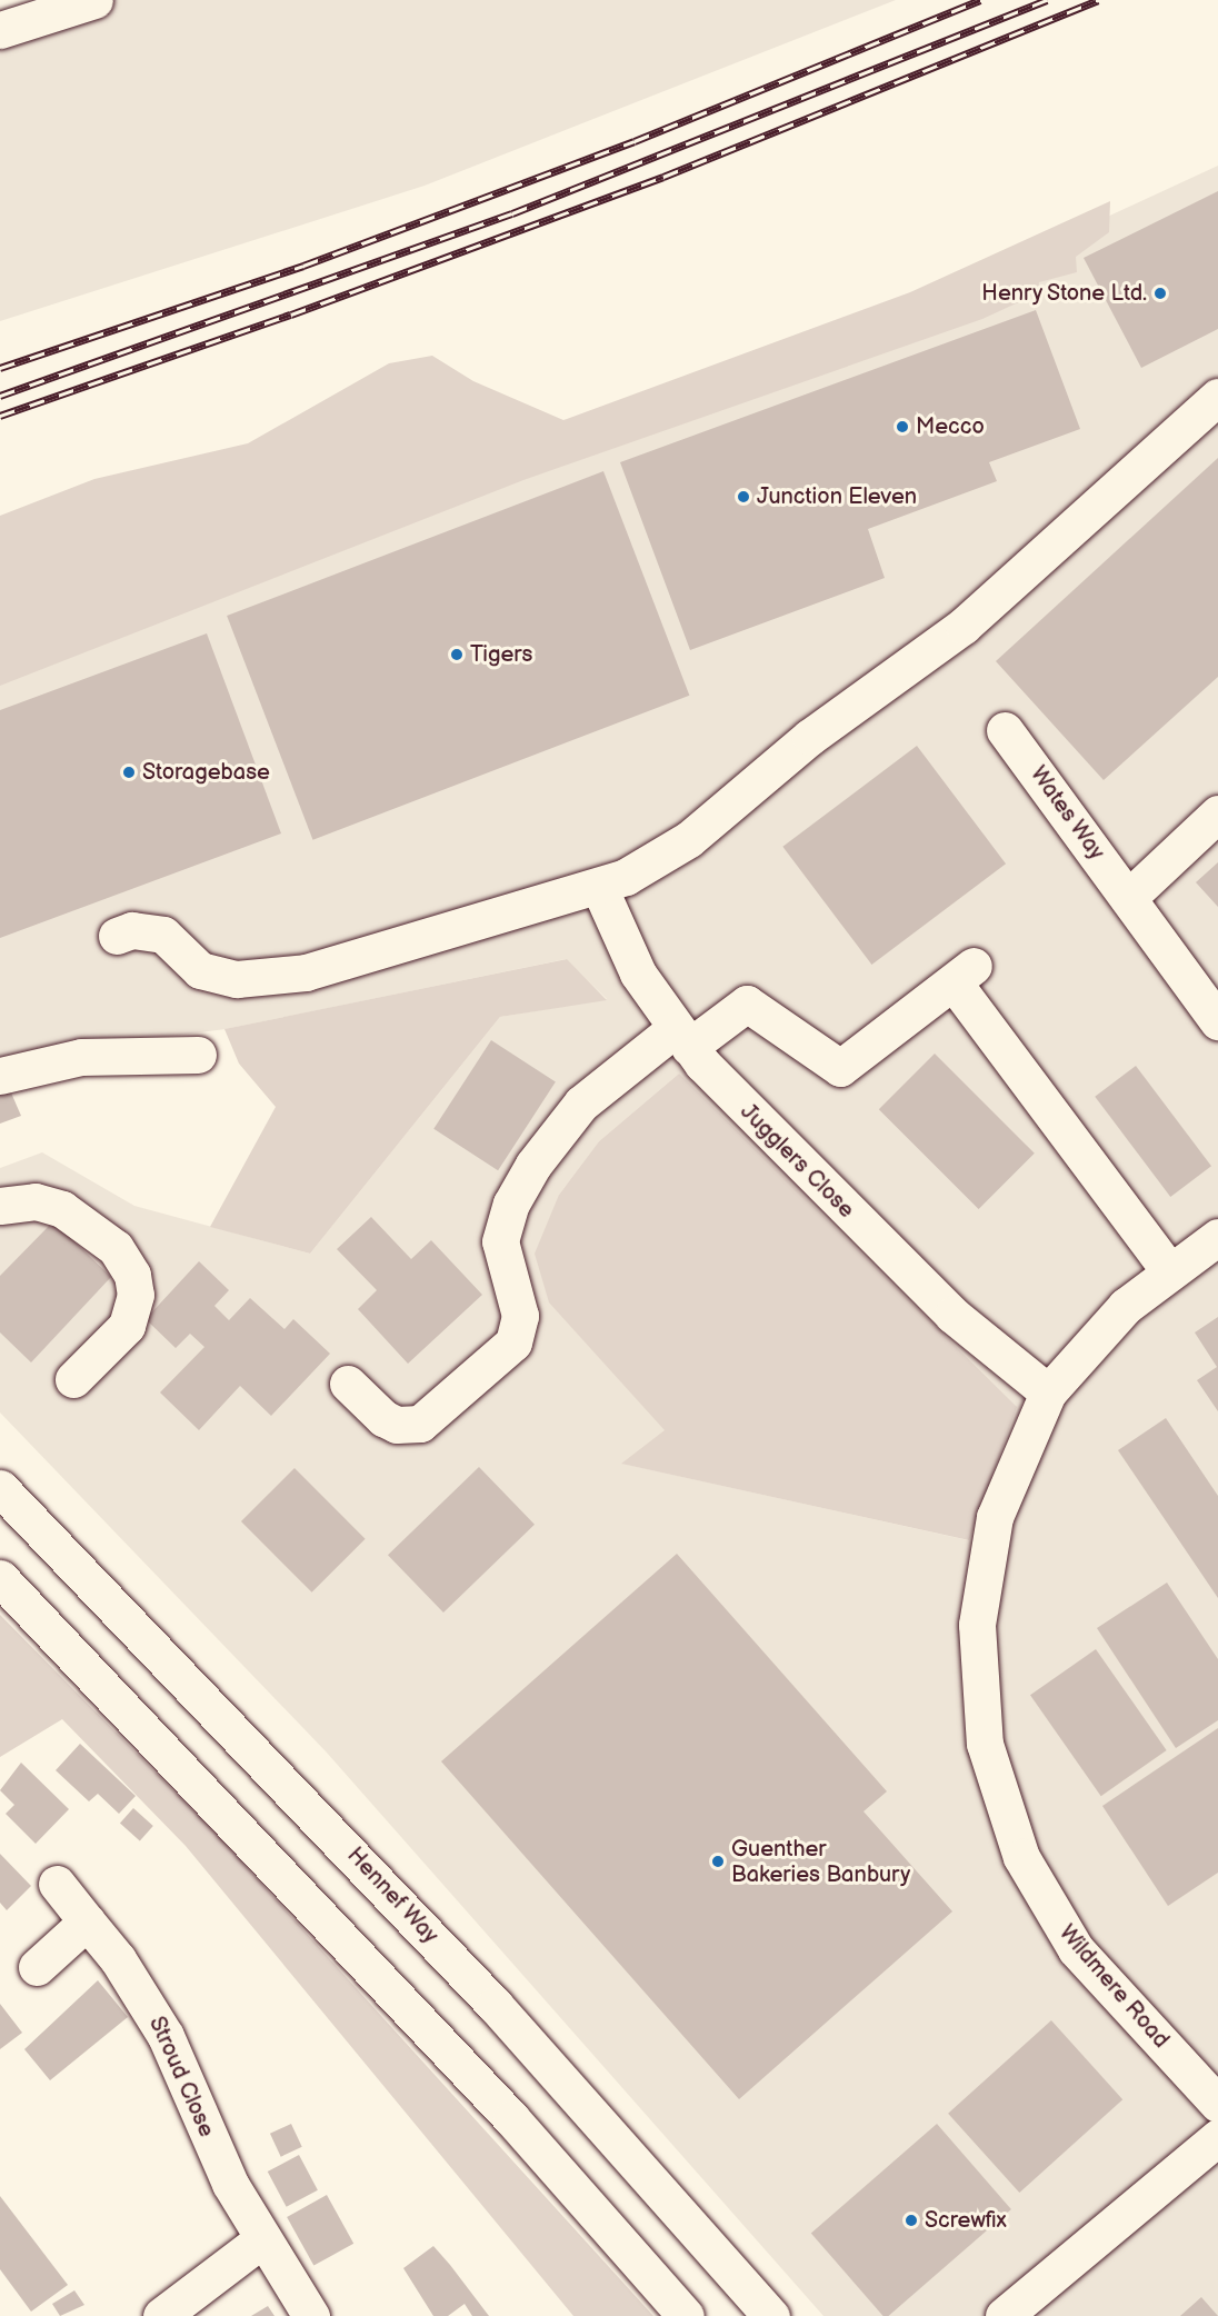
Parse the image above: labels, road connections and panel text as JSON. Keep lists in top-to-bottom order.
{
  "streets": {
    "main road": [
      "Wates Way",
      "Jugglers Close",
      "Hennef Way",
      "Wildmere Road",
      "Stroud Close"
    ]
  },
  "crossings": [
    ["Jugglers Close", "Wildmere Road"]
  ],
  "places": [
    "Henry Stone Ltd.",
    "Mecco",
    "Junction Eleven",
    "Tigers",
    "Storagebase",
    "Guenther Bakeries Banbury",
    "Screwfix"
  ]
}
